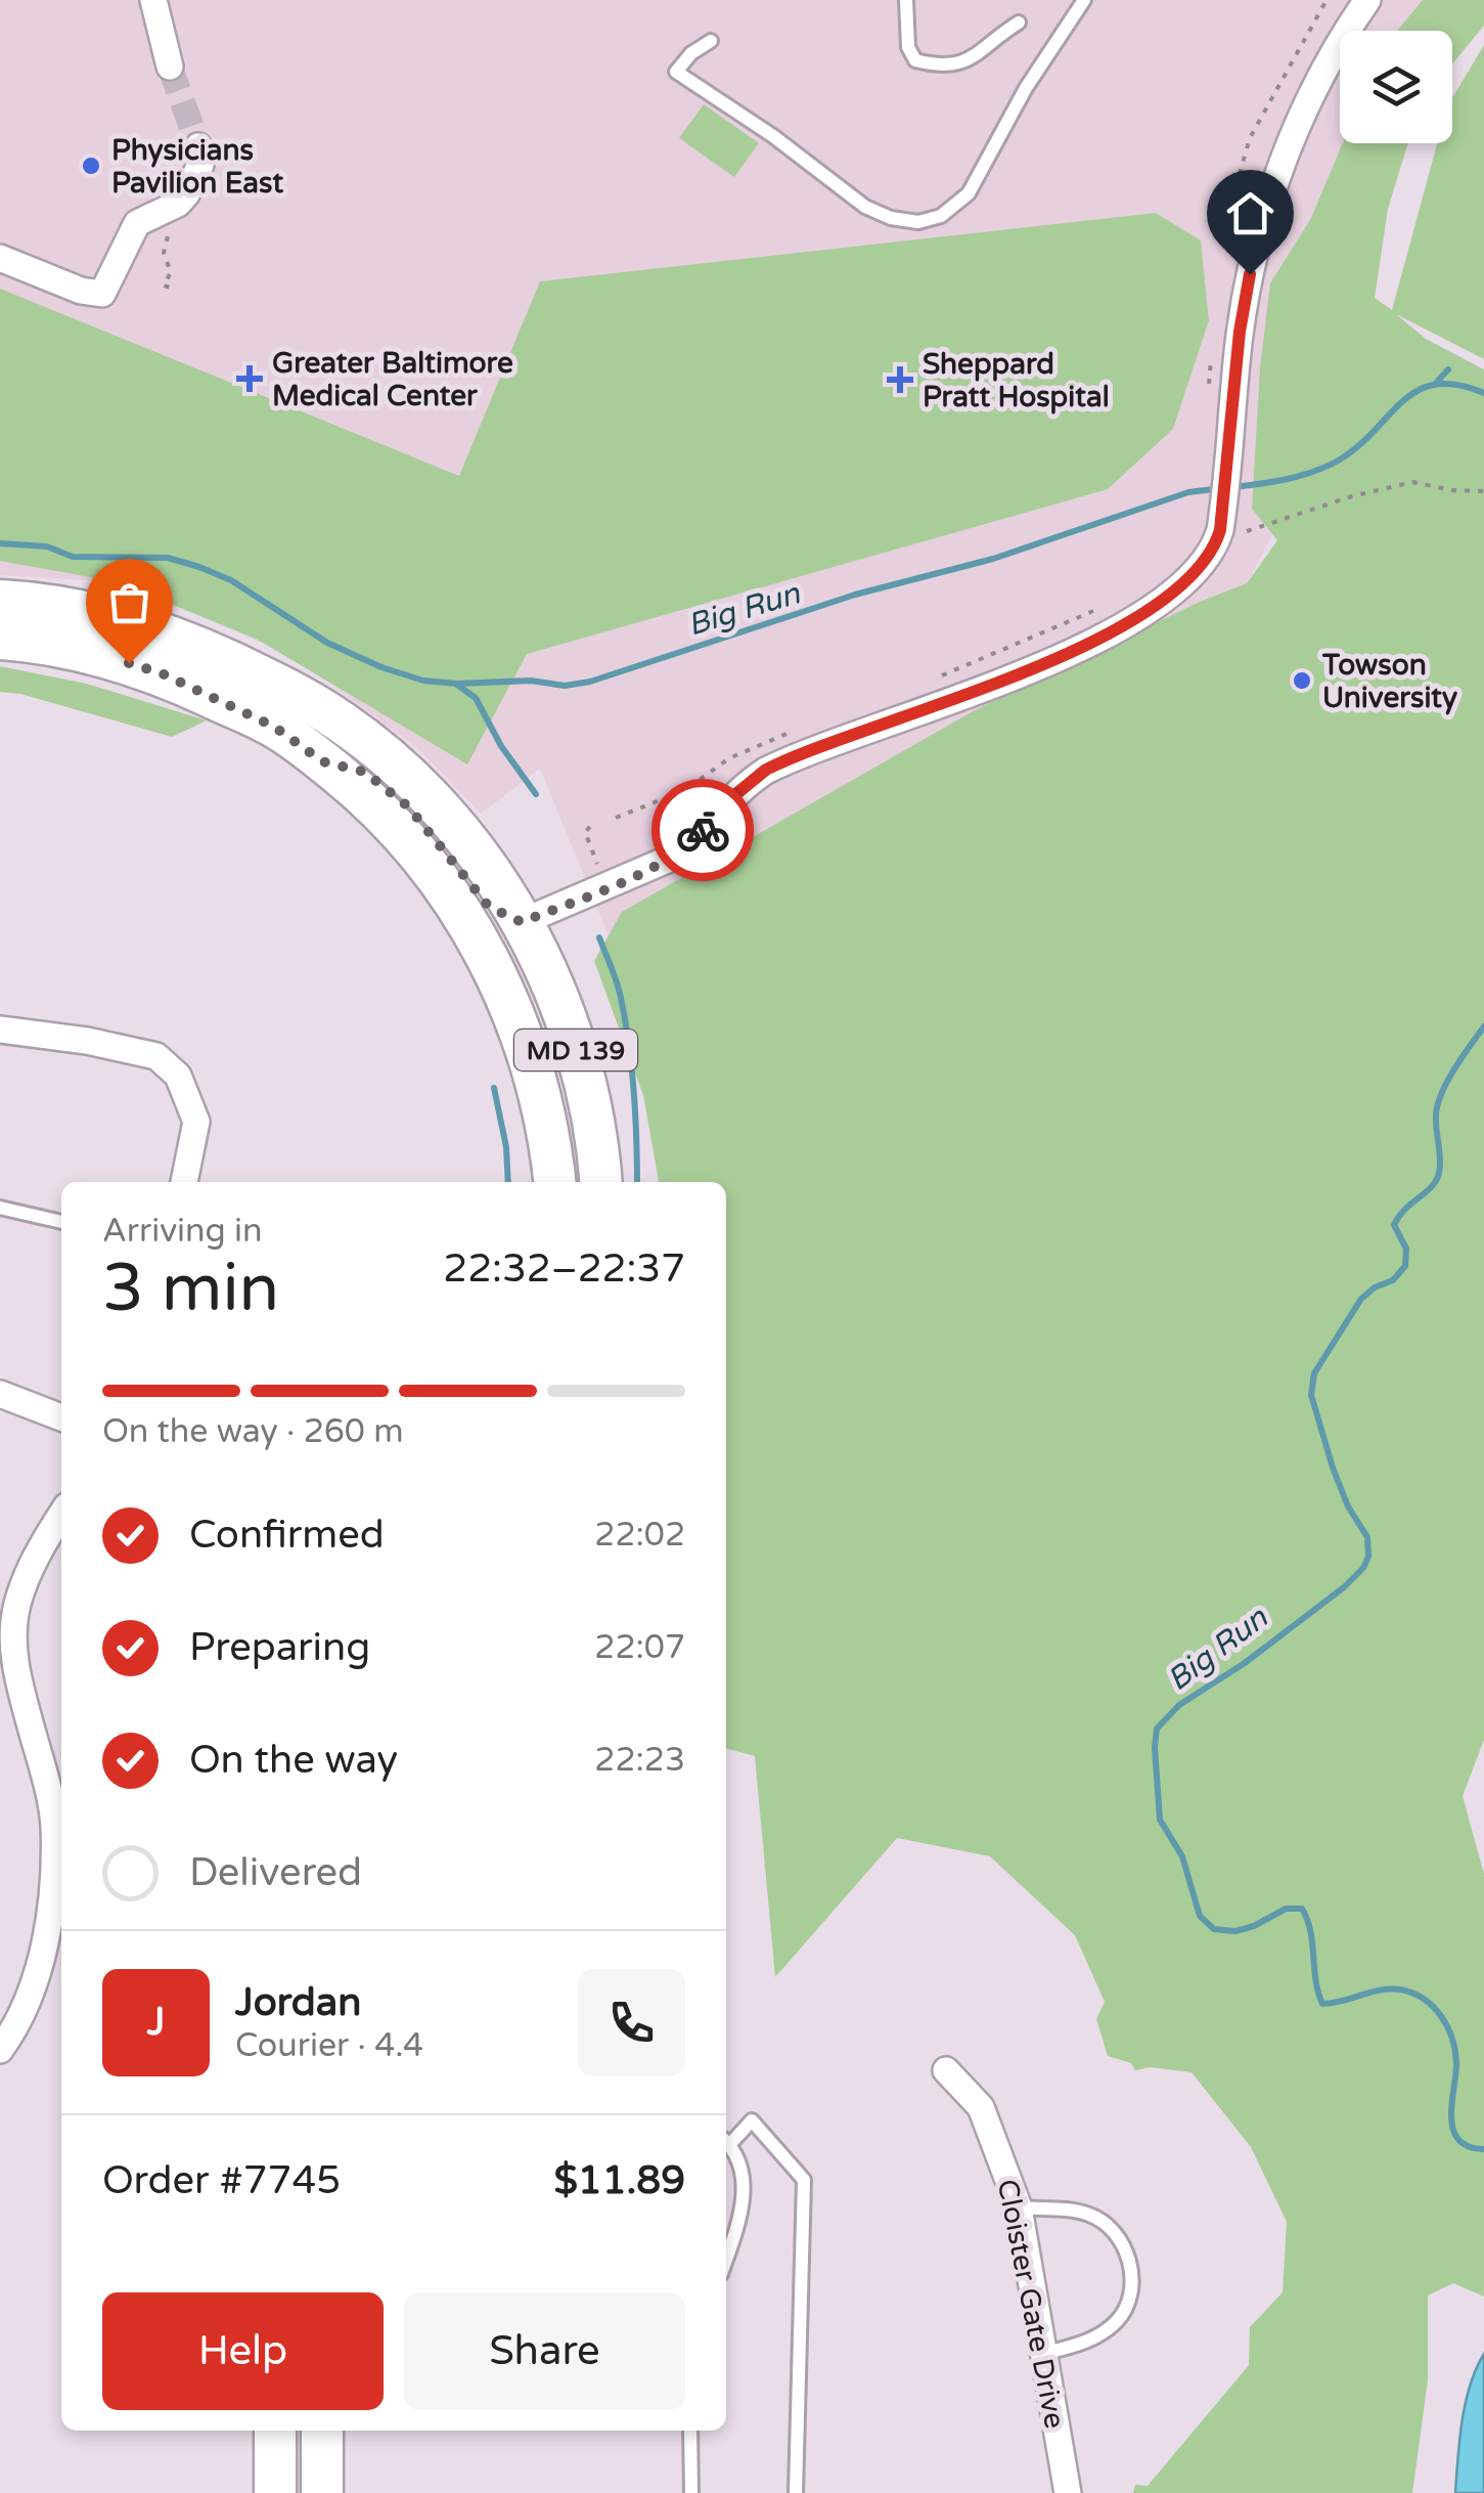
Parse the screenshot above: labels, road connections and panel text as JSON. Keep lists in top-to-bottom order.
{
  "streets": {
    "main road": ["MD 139"],
    "street": ["Cloister Gate Drive"]
  },
  "water": ["Big Run"],
  "places": {
    "other": ["Physicians Pavilion East", "Towson University"],
    "health": ["Greater Baltimore Medical Center", "Sheppard Pratt Hospital"]
  },
  "page": {
    "heading": ["3 min", "Arriving in", "22:32–22:37"],
    "panel": [
      "Jordan",
      "Courier · 4.4",
      "Order #7745",
      "$11.89"
    ],
    "bar": "On the way · 260 m",
    "list": [
      ["Confirmed", "22:02"],
      ["Preparing", "22:07"],
      ["On the way", "22:23"],
      "Delivered"
    ],
    "round": "J",
    "buttons": ["Help", "Share"]
  }
}
